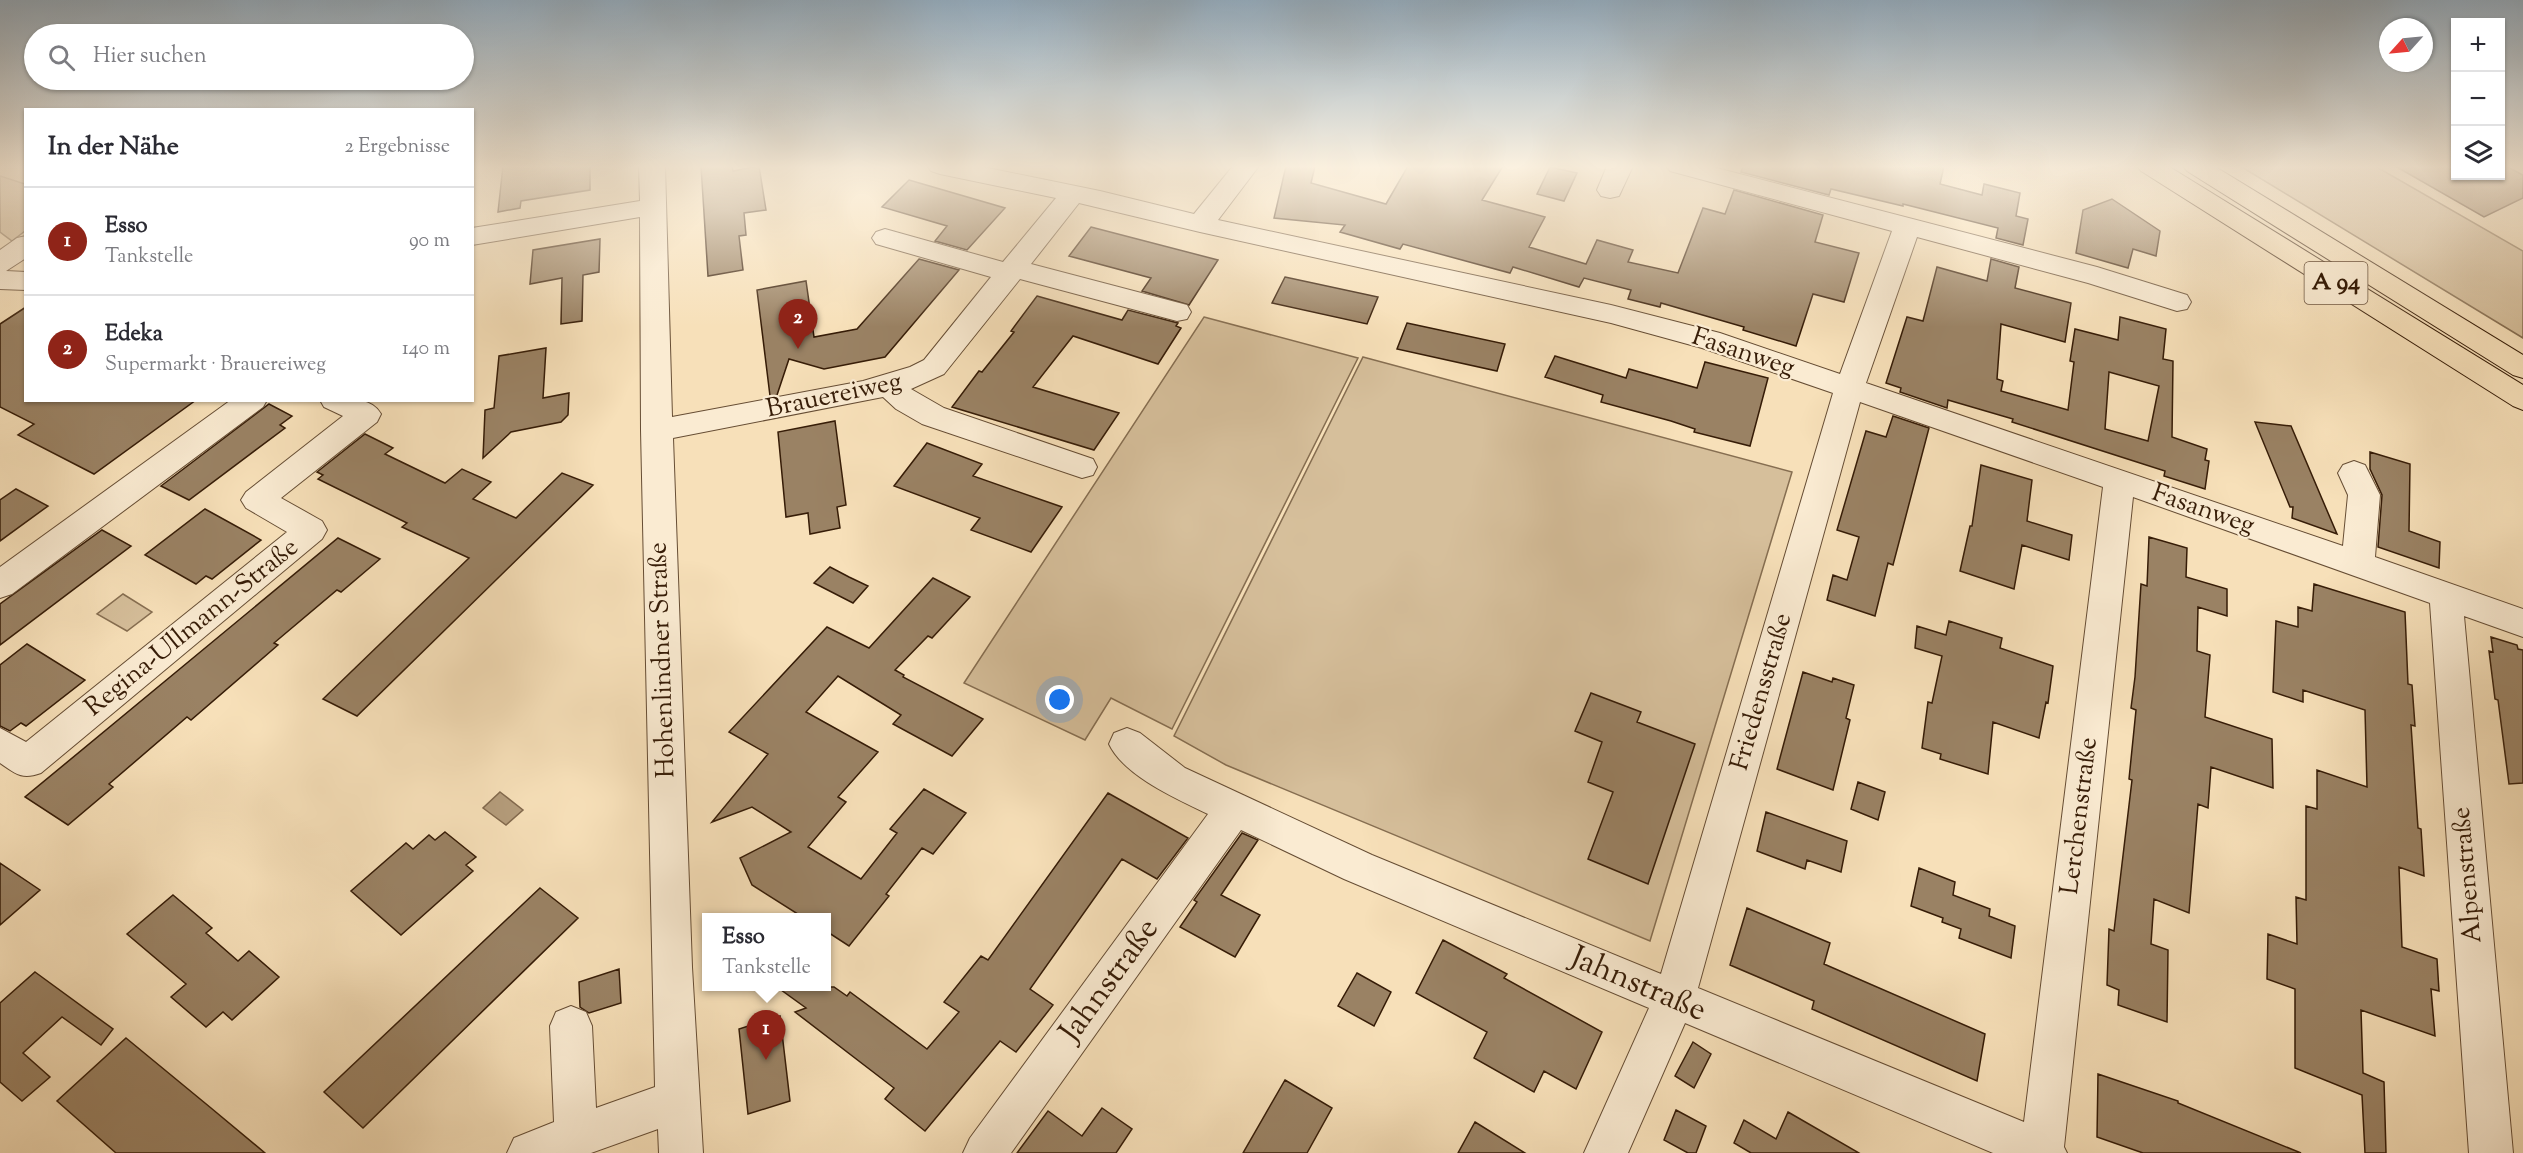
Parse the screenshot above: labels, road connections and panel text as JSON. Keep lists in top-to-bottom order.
{
  "streets": {
    "highway": ["A 94"],
    "street": [
      "Fasanweg",
      "Brauereiweg",
      "Regina-Ullmann-Straße",
      "Hohenlindner Straße",
      "Friedensstraße",
      "Lerchenstraße",
      "Alpenstraße",
      "Jahnstraße"
    ]
  },
  "crossings": [
    ["Fasanweg", "Friedensstraße"],
    ["Fasanweg", "Lerchenstraße"],
    ["Fasanweg", "Alpenstraße"],
    ["Brauereiweg", "Hohenlindner Straße"],
    ["Friedensstraße", "Jahnstraße"],
    ["Lerchenstraße", "Jahnstraße"]
  ],
  "north": "bottom left",
  "page": {
    "map_buttons": ["+", "−"],
    "search": "Hier suchen",
    "heading": ["In der Nähe", "2 Ergebnisse"],
    "list": [
      {
        "mark": "1",
        "name": "Esso",
        "note": "Tankstelle",
        "value": "90 m"
      },
      {
        "mark": "2",
        "name": "Edeka",
        "note": "Supermarkt · Brauereiweg",
        "value": "140 m"
      }
    ],
    "pins": ["2", "1"],
    "popup": ["Esso", "Tankstelle"]
  }
}
